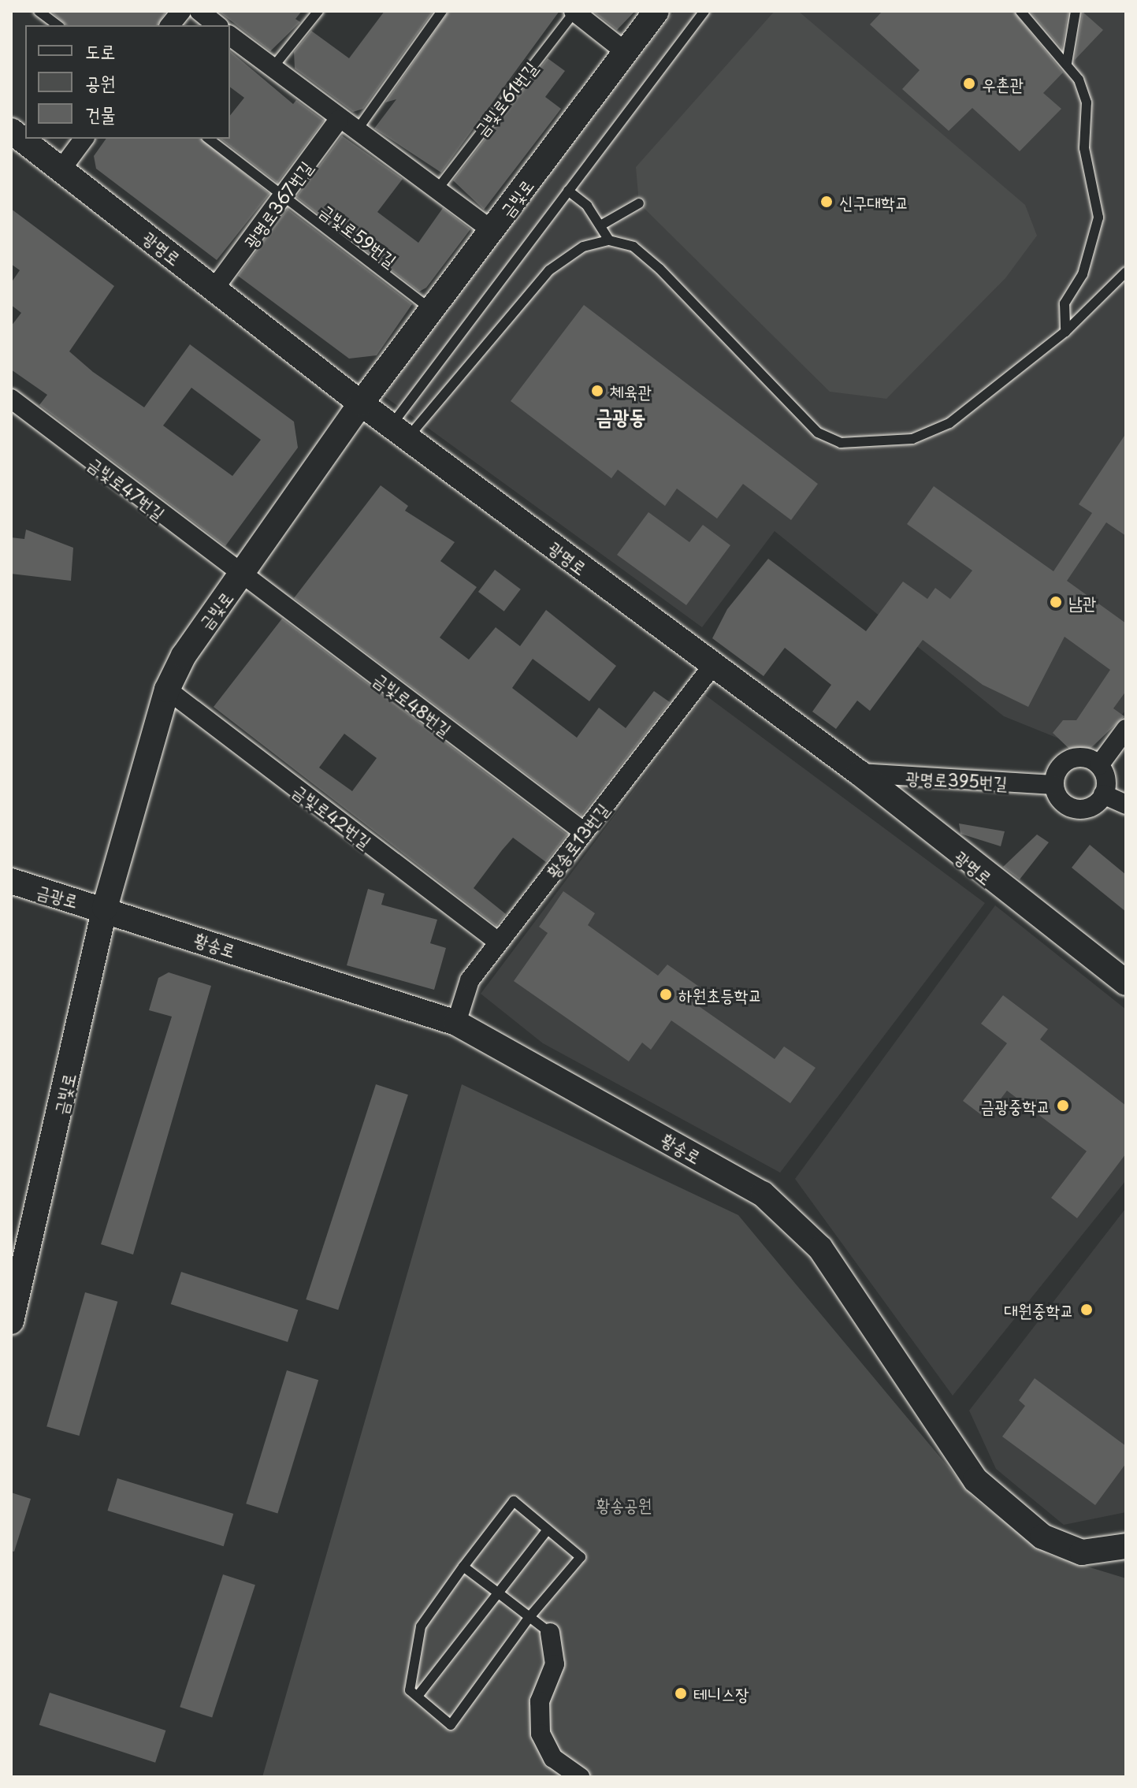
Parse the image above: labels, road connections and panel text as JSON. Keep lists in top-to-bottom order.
{
  "streets": {
    "street": [
      "금빛로",
      "광명로367번길",
      "광명로",
      "금빛로47번길",
      "금빛로48번길",
      "광명로395번길",
      "금빛로42번길",
      "황송로13번길",
      "금광로",
      "황송로"
    ],
    "lane": ["금빛로61번길", "금빛로59번길"]
  },
  "crossings": [
    ["금빛로", "금빛로59번길"],
    ["금빛로", "광명로"],
    ["금빛로", "금빛로47번길"],
    ["금빛로", "금빛로48번길"],
    ["금빛로", "금빛로42번길"],
    ["금빛로", "금광로"],
    ["금빛로", "황송로"],
    ["광명로367번길", "금빛로59번길"],
    ["광명로367번길", "광명로"],
    ["광명로", "광명로395번길"],
    ["광명로", "황송로13번길"],
    ["금빛로47번길", "금빛로48번길"],
    ["금빛로48번길", "황송로13번길"],
    ["금빛로42번길", "황송로13번길"],
    ["황송로13번길", "황송로"],
    ["금광로", "황송로"]
  ],
  "districts": ["금광동"],
  "parks": ["황송공원"],
  "places": [
    "우촌관",
    "신구대학교",
    "체육관",
    "남관",
    "하원초등학교",
    "금광중학교",
    "대원중학교",
    "테니스장"
  ],
  "legend": ["도로", "공원", "건물"]
}
